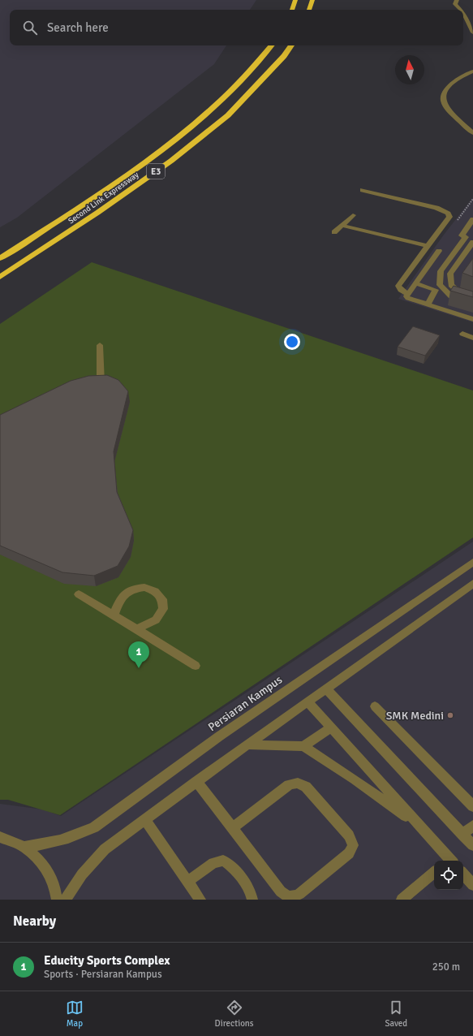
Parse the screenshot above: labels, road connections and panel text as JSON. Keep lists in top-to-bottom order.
{
  "streets": {
    "highway": ["E3", "Second Link Expressway"],
    "street": ["Persiaran Kampus"]
  },
  "places": ["SMK Medini"],
  "north": "top",
  "page": {
    "search": "Search here",
    "pins": "1",
    "heading": "Nearby",
    "list": [
      {
        "mark": "1",
        "name": "Educity Sports Complex",
        "note": "Sports · Persiaran Kampus",
        "value": "250 m"
      }
    ],
    "nav": ["Map", "Directions", "Saved"]
  }
}
